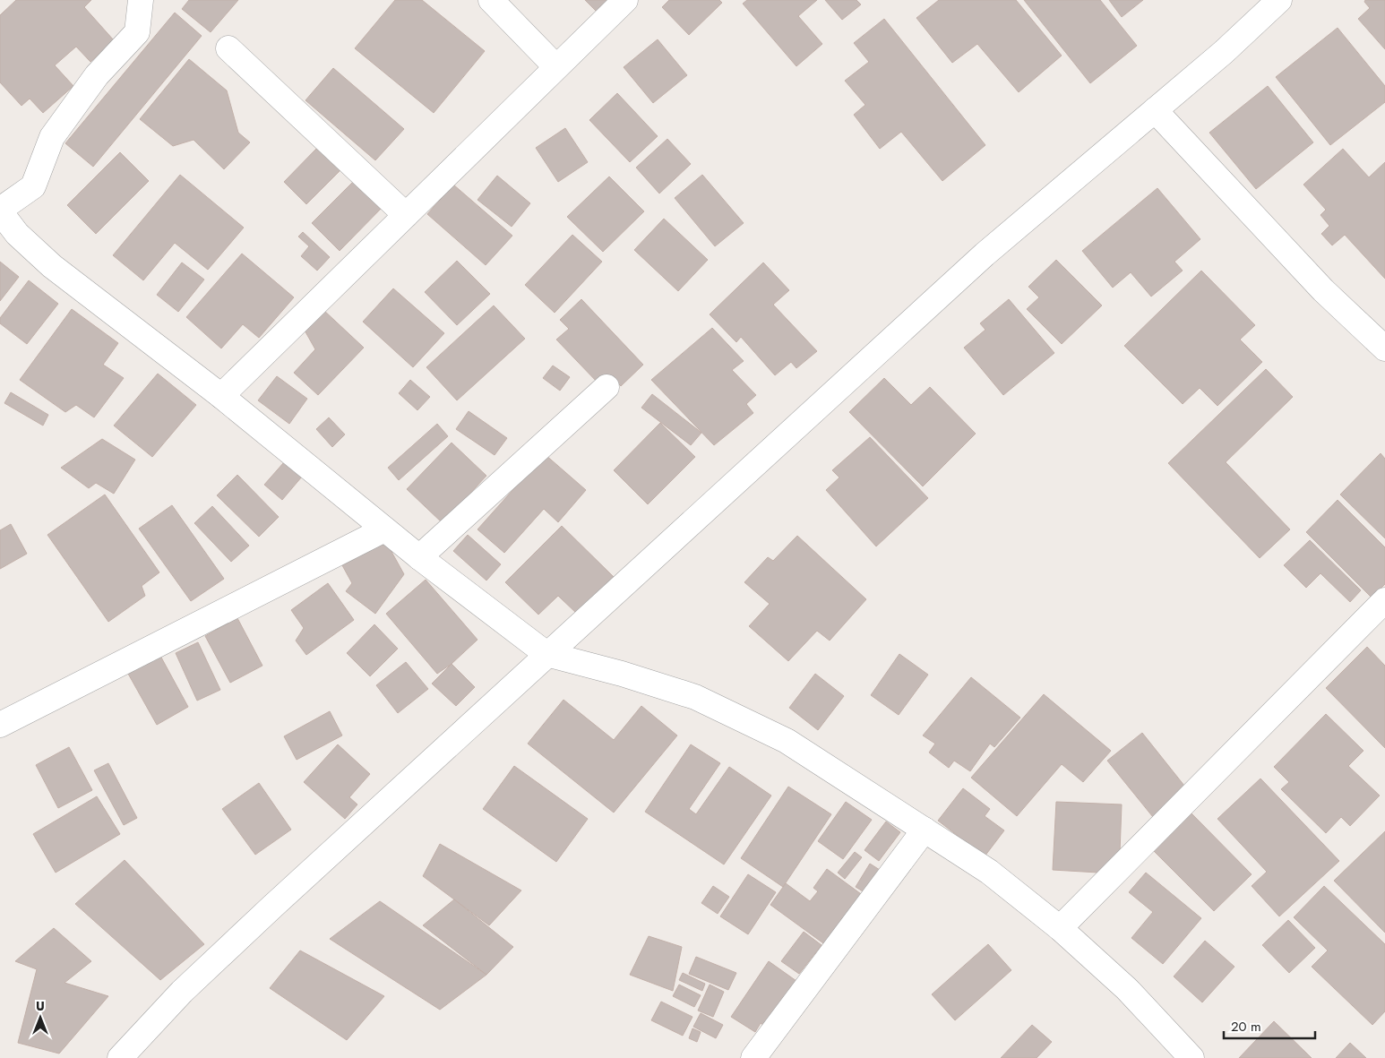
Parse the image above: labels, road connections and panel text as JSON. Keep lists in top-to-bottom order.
{
  "scale_bar": "20 m",
  "north": "top"
}
